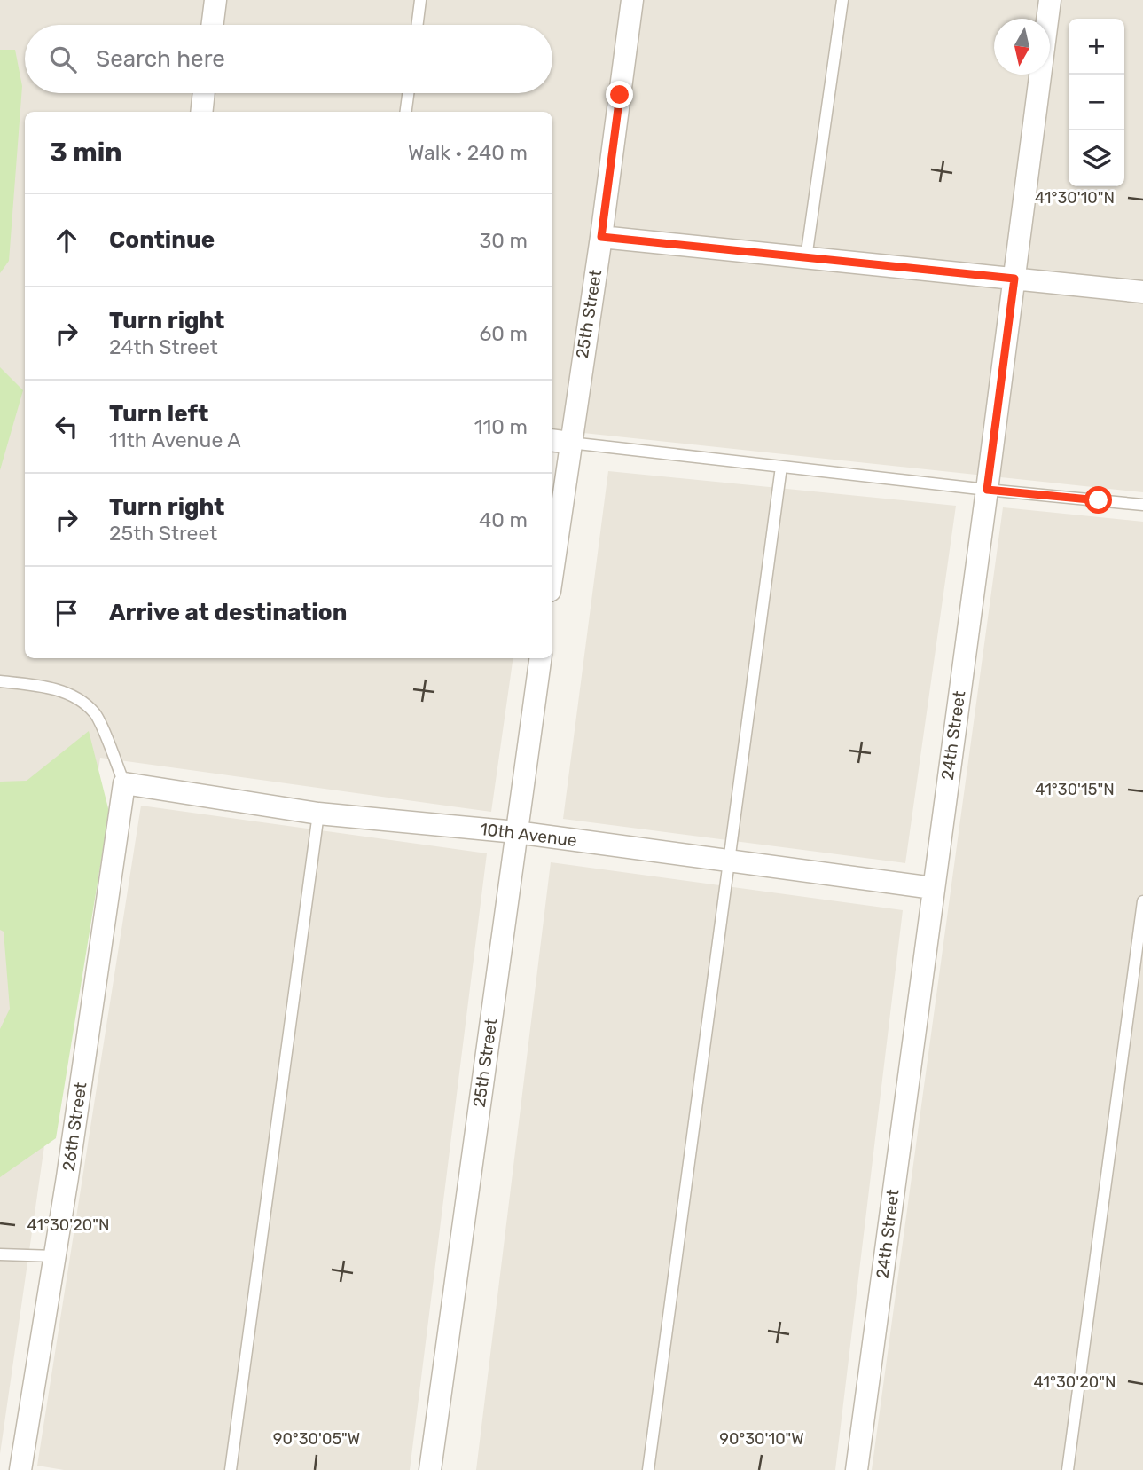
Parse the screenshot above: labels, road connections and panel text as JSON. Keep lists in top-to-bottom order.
{
  "streets": {
    "street": [
      "25th Street",
      "24th Street",
      "10th Avenue",
      "26th Street"
    ]
  },
  "crossings": [
    ["25th Street", "10th Avenue"],
    ["24th Street", "10th Avenue"],
    ["10th Avenue", "26th Street"]
  ],
  "north": "bottom",
  "page": {
    "map_buttons": ["+", "−"],
    "search": "Search here",
    "heading": ["3 min", "Walk · 240 m"],
    "list": [
      ["Continue", "30 m"],
      ["Turn right", "24th Street", "60 m"],
      ["Turn left", "11th Avenue A", "110 m"],
      ["Turn right", "25th Street", "40 m"],
      "Arrive at destination"
    ]
  },
  "coordinates": [
    "41°30'10\"N",
    "41°30'15\"N",
    "41°30'20\"N",
    "90°30'05\"W",
    "90°30'10\"W"
  ]
}
